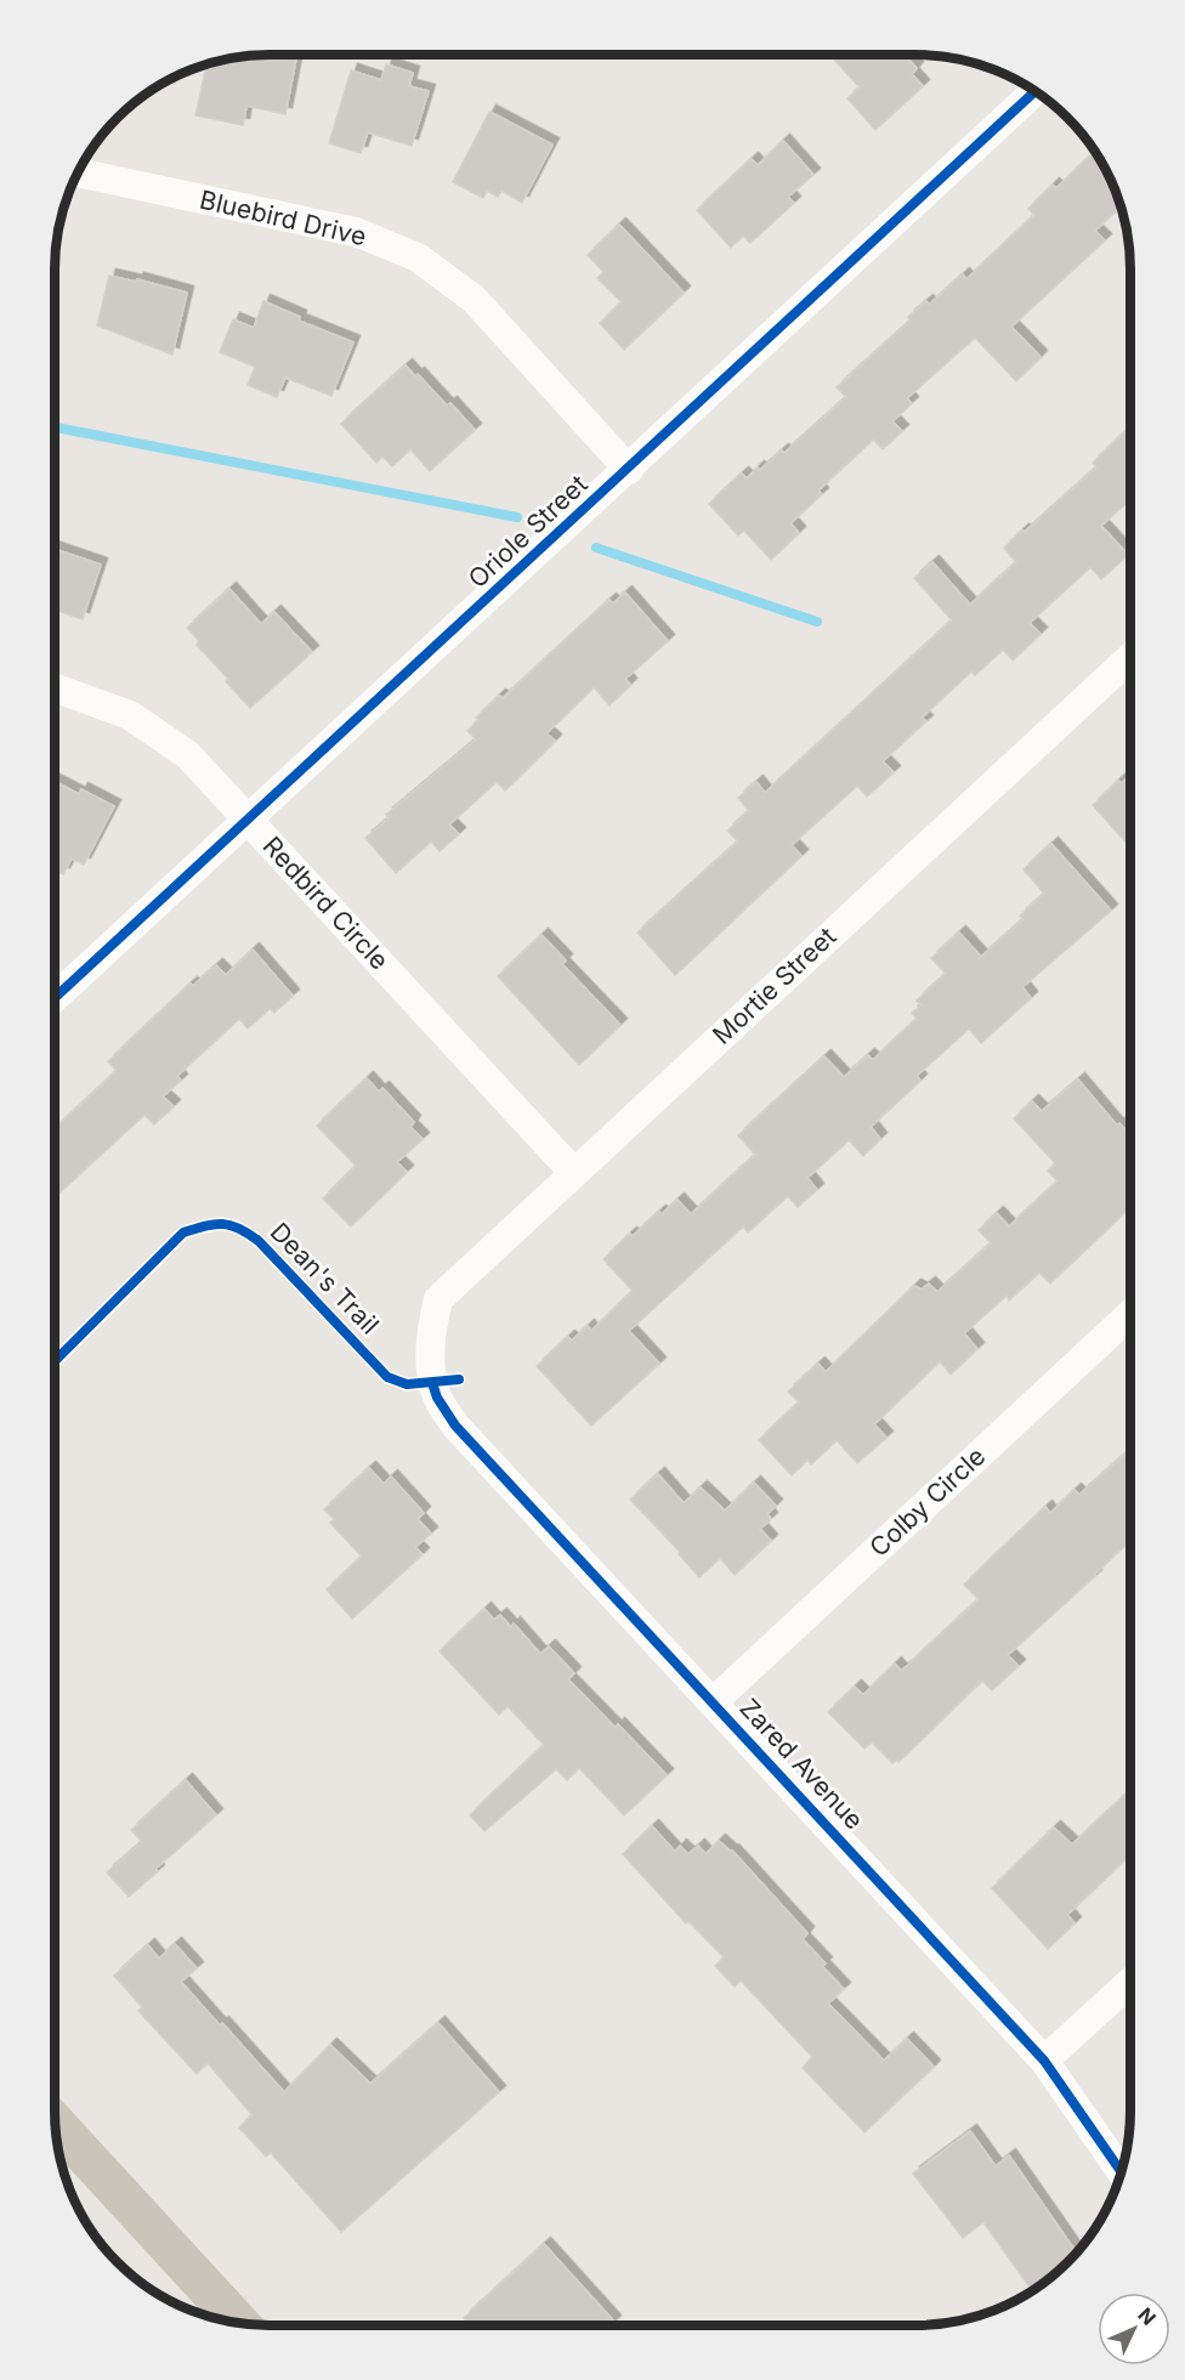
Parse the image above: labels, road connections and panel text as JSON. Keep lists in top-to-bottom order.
{
  "streets": {
    "street": [
      "Bluebird Drive",
      "Oriole Street",
      "Redbird Circle",
      "Mortie Street",
      "Colby Circle",
      "Zared Avenue"
    ],
    "cycle path": ["Dean's Trail"]
  },
  "crossings": [
    ["Bluebird Drive", "Oriole Street"],
    ["Oriole Street", "Redbird Circle"],
    ["Redbird Circle", "Mortie Street"],
    ["Mortie Street", "Zared Avenue"],
    ["Colby Circle", "Zared Avenue"]
  ],
  "north": "top right"
}
